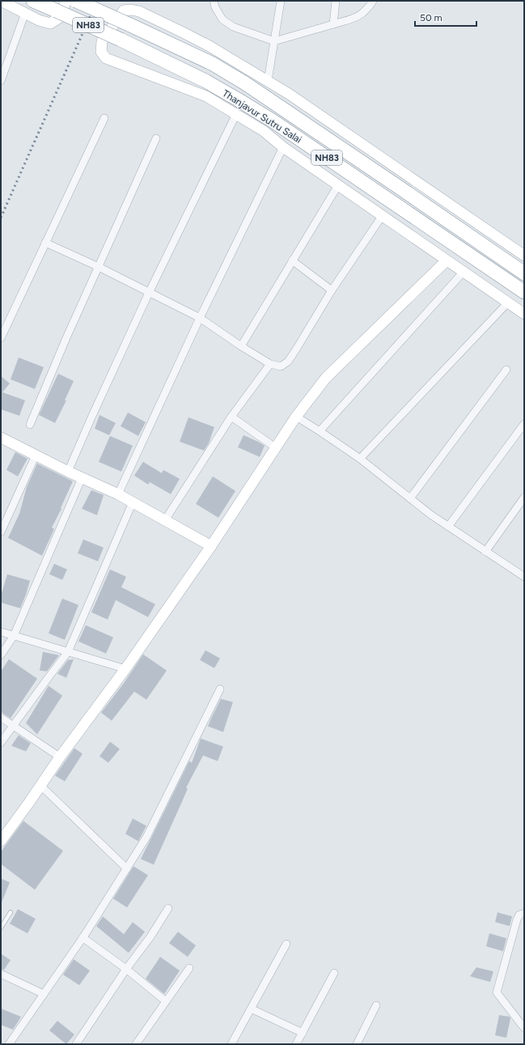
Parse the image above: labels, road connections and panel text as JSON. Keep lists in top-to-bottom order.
{
  "streets": {
    "highway": ["NH83", "Thanjavur Sutru Salai"]
  },
  "scale_bar": "50 m"
}
